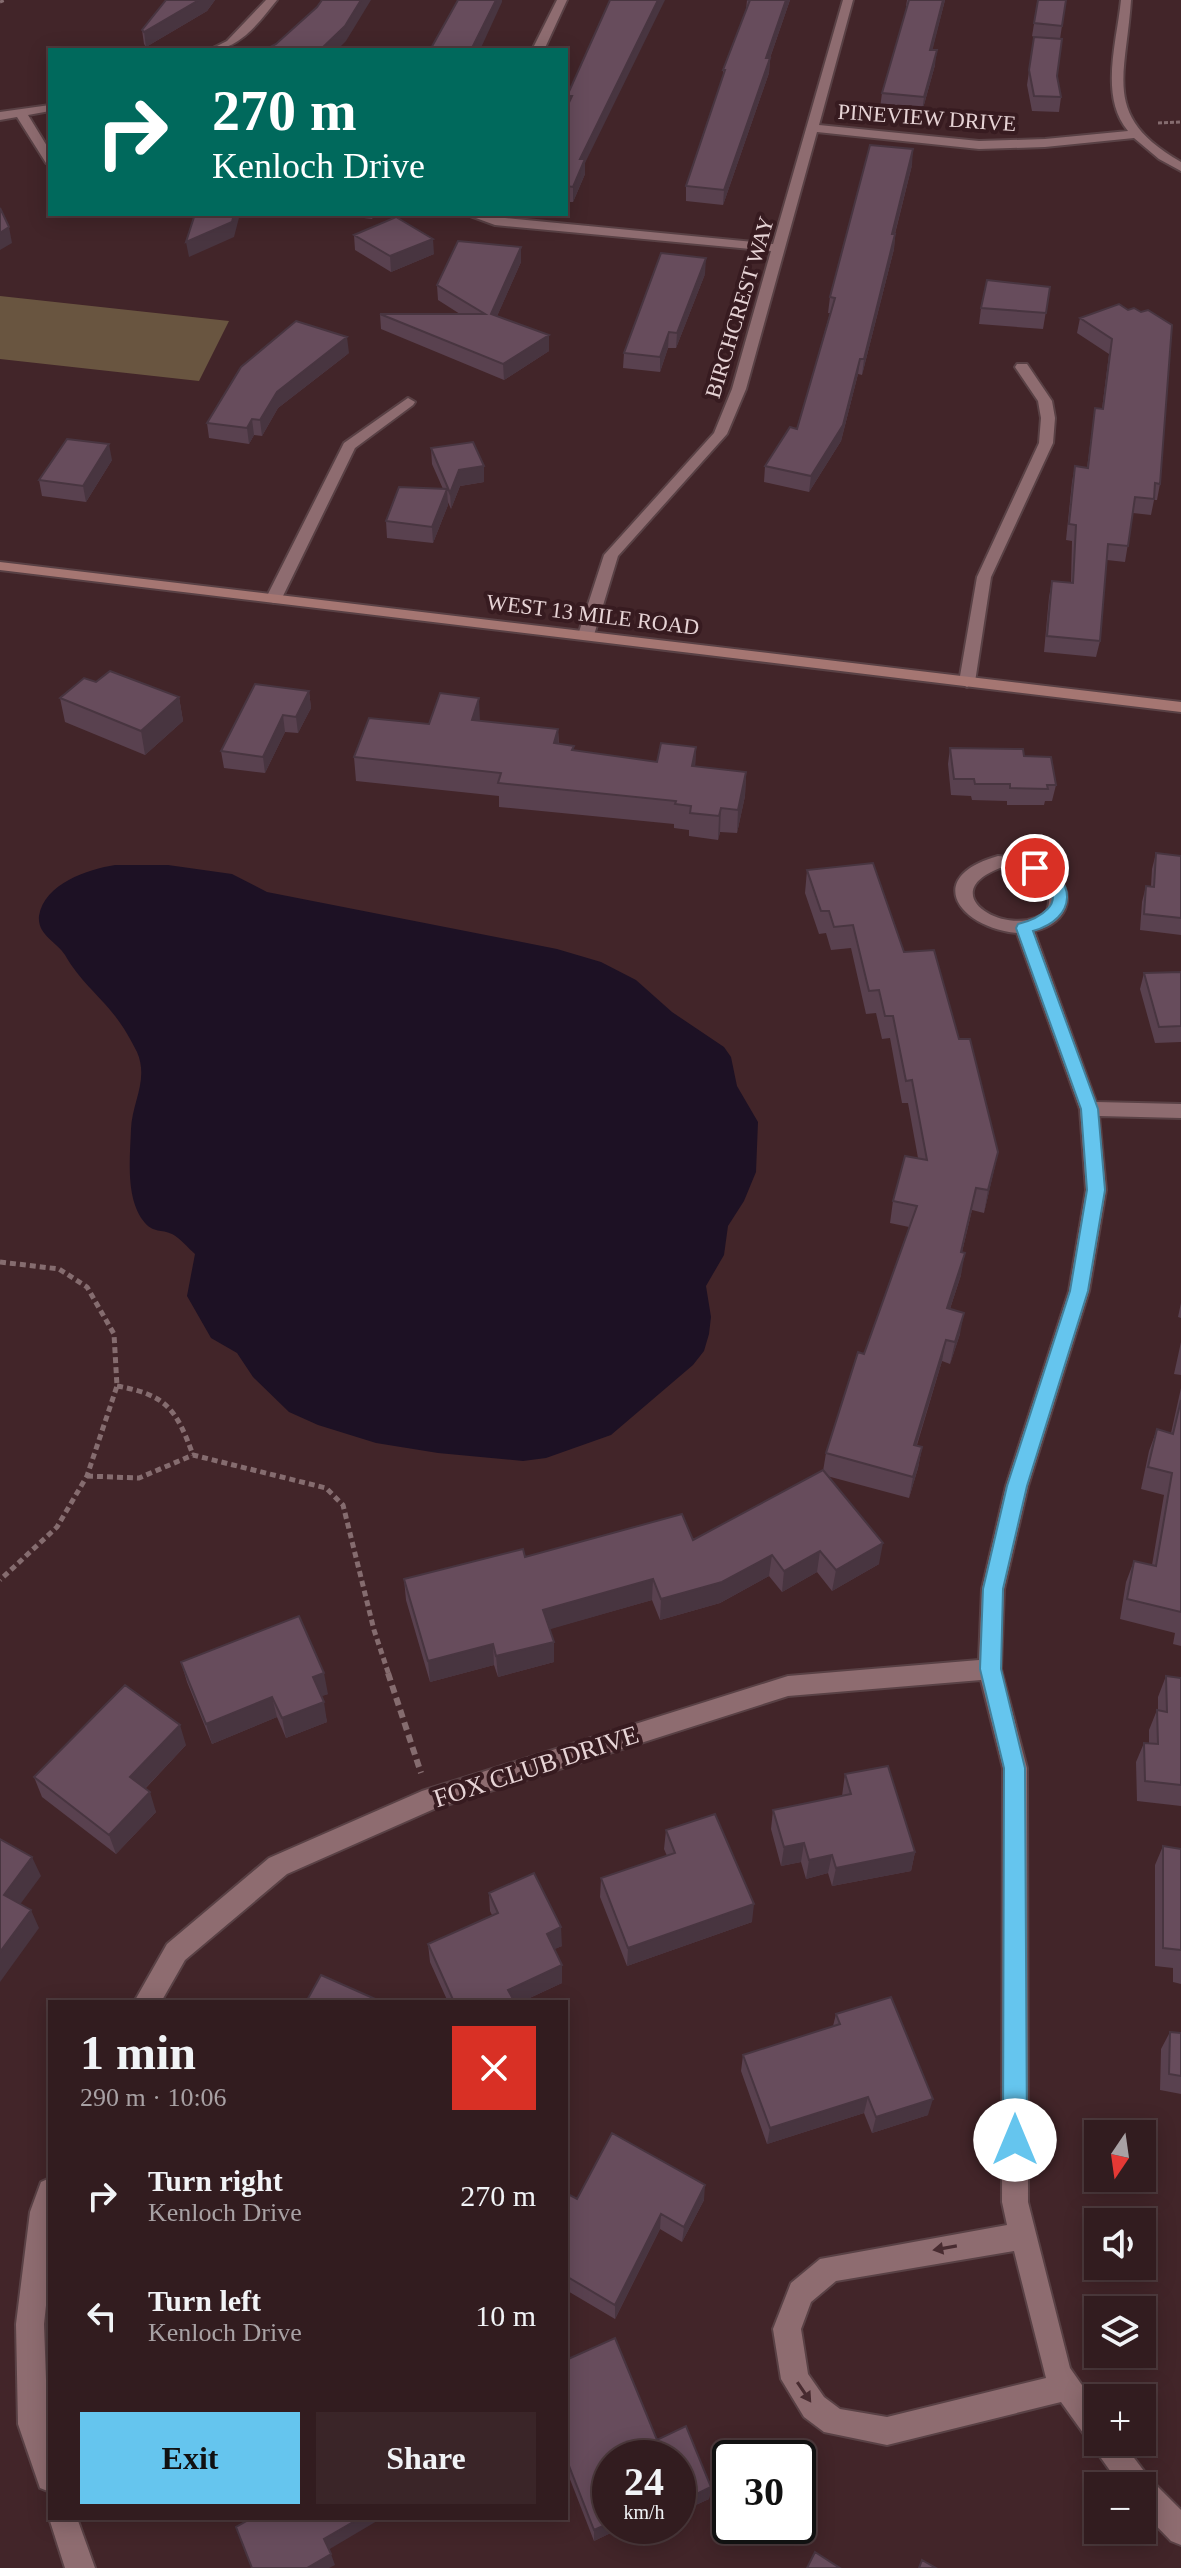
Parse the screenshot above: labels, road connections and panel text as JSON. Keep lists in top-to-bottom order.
{
  "streets": {
    "street": [
      "PINEVIEW DRIVE",
      "BIRCHCREST WAY",
      "WEST 13 MILE ROAD",
      "FOX CLUB DRIVE"
    ]
  },
  "crossings": [
    ["PINEVIEW DRIVE", "BIRCHCREST WAY"],
    ["BIRCHCREST WAY", "WEST 13 MILE ROAD"]
  ],
  "north": "bottom",
  "page": {
    "turn": ["270 m", "Kenloch Drive"],
    "heading": ["1 min", "290 m · 10:06"],
    "map_buttons": ["+", "−"],
    "list": [
      {
        "name": "Turn right",
        "note": "Kenloch Drive",
        "value": "270 m"
      },
      {
        "name": "Turn left",
        "note": "Kenloch Drive",
        "value": "10 m"
      }
    ],
    "buttons": ["Exit", "Share"],
    "speed": "24 km/h",
    "limit": "30"
  }
}
